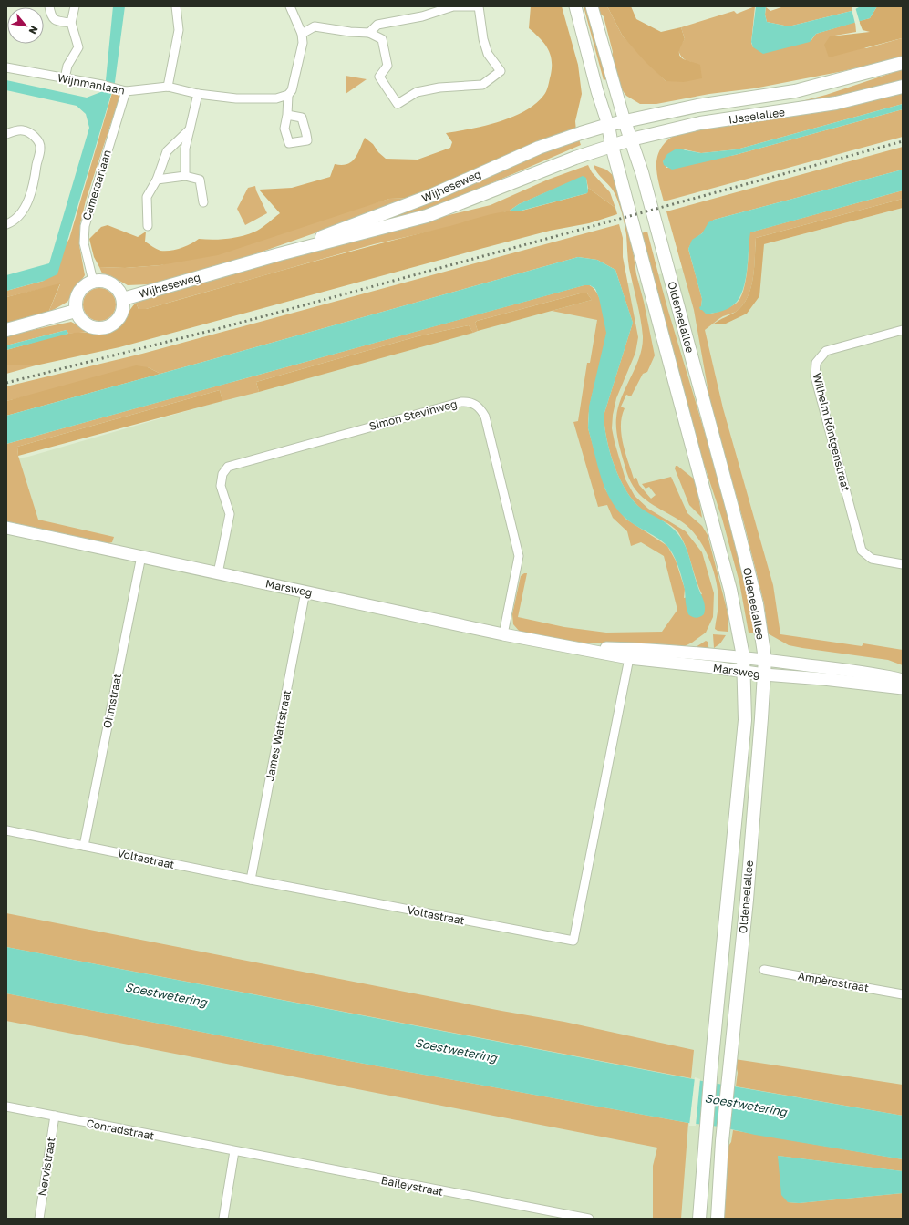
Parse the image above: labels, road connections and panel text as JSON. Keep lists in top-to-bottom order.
{
  "streets": {
    "main road": ["IJsselallee", "Wijheseweg", "Oldeneelallee"],
    "street": [
      "Wijnmanlaan",
      "Cameraarlaan",
      "Simon Stevinweg",
      "Wilhelm Röntgenstraat",
      "Marsweg",
      "Ohmstraat",
      "James Wattstraat",
      "Voltastraat",
      "Ampèrestraat",
      "Conradstraat",
      "Nervistraat",
      "Baileystraat"
    ]
  },
  "crossings": [
    ["Wijnmanlaan", "Cameraarlaan"],
    ["IJsselallee", "Wijheseweg"],
    ["IJsselallee", "Oldeneelallee"],
    ["Cameraarlaan", "Wijheseweg"],
    ["Wijheseweg", "Oldeneelallee"],
    ["Oldeneelallee", "Marsweg"],
    ["Simon Stevinweg", "Marsweg"],
    ["Marsweg", "Ohmstraat"],
    ["Marsweg", "James Wattstraat"],
    ["Marsweg", "Voltastraat"],
    ["Ohmstraat", "Voltastraat"],
    ["James Wattstraat", "Voltastraat"],
    ["Conradstraat", "Nervistraat"],
    ["Conradstraat", "Baileystraat"]
  ],
  "water": ["Soestwetering"],
  "north": "bottom right"
}
